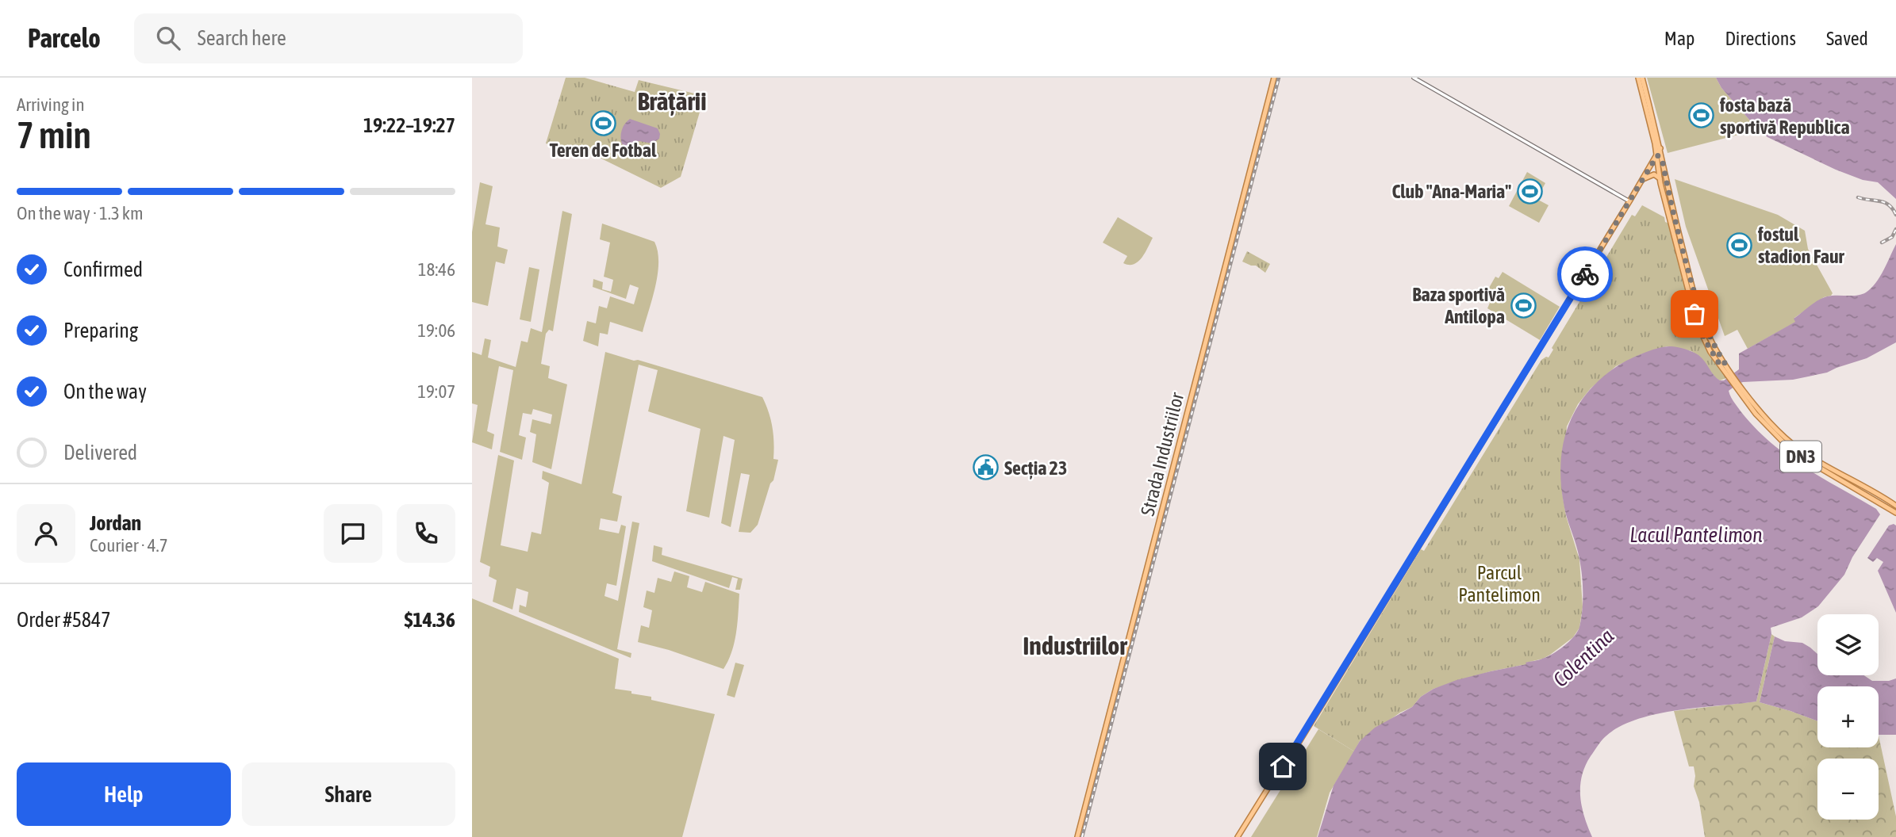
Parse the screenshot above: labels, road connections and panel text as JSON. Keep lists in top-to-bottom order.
{
  "streets": {
    "main road": ["Strada Industriilor", "DN3"]
  },
  "districts": ["Brățării", "Industriilor"],
  "water": ["Lacul Pantelimon", "Colentina"],
  "parks": ["Parcul Pantelimon"],
  "places": {
    "sports": [
      "fosta bază sportivă Republica",
      "Teren de Fotbal",
      "Club \"Ana-Maria\"",
      "fostul stadion Faur",
      "Baza sportivă Antilopa"
    ],
    "public building": ["Secția 23"]
  },
  "page": {
    "header": "Parcelo",
    "search": "Search here",
    "nav": ["Map", "Directions", "Saved"],
    "heading": ["7 min", "Arriving in", "19:22–19:27"],
    "panel": [
      "Jordan",
      "Courier · 4.7",
      "Order #5847",
      "$14.36"
    ],
    "bar": "On the way · 1.3 km",
    "list": [
      ["Confirmed", "18:46"],
      ["Preparing", "19:06"],
      ["On the way", "19:07"],
      "Delivered"
    ],
    "map_buttons": ["+", "−"],
    "buttons": ["Help", "Share"]
  }
}
